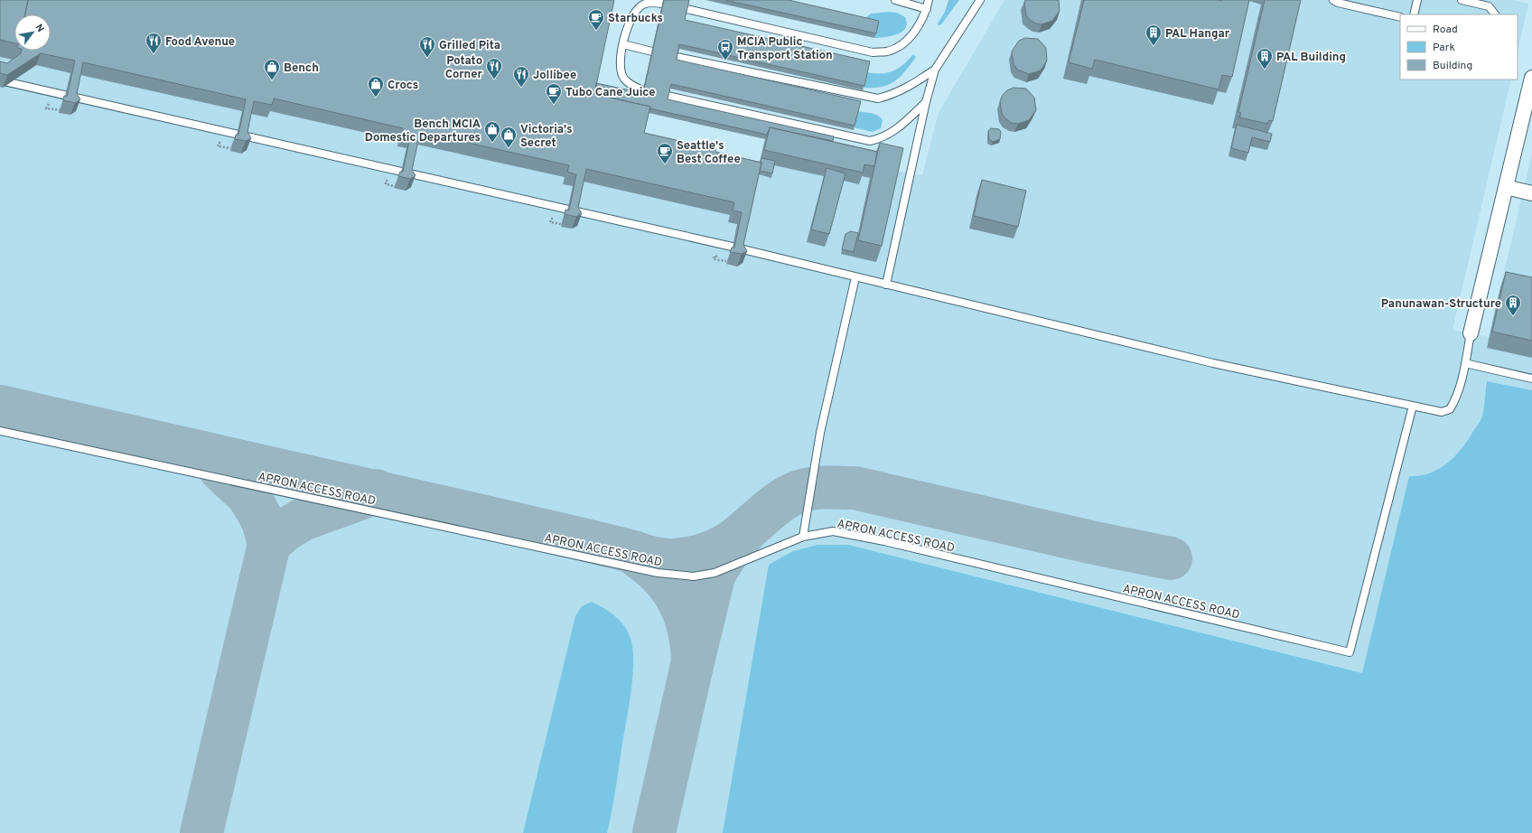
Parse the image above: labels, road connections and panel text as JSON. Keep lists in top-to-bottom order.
{
  "streets": {
    "lane": ["APRON ACCESS ROAD"]
  },
  "places": {
    "cafe": ["Starbucks", "Tubo Cane Juice", "Seattle's Best Coffee"],
    "building": ["PAL Hangar", "PAL Building", "Panunawan-Structure"],
    "restaurant": [
      "Food Avenue",
      "Grilled Pita",
      "Potato Corner",
      "Jollibee"
    ],
    "bus stop": ["MCIA Public Transport Station"],
    "shop": [
      "Bench",
      "Crocs",
      "Bench MCIA Domestic Departures",
      "Victoria's Secret"
    ]
  },
  "legend": ["Road", "Park", "Building"],
  "north": "top right"
}
